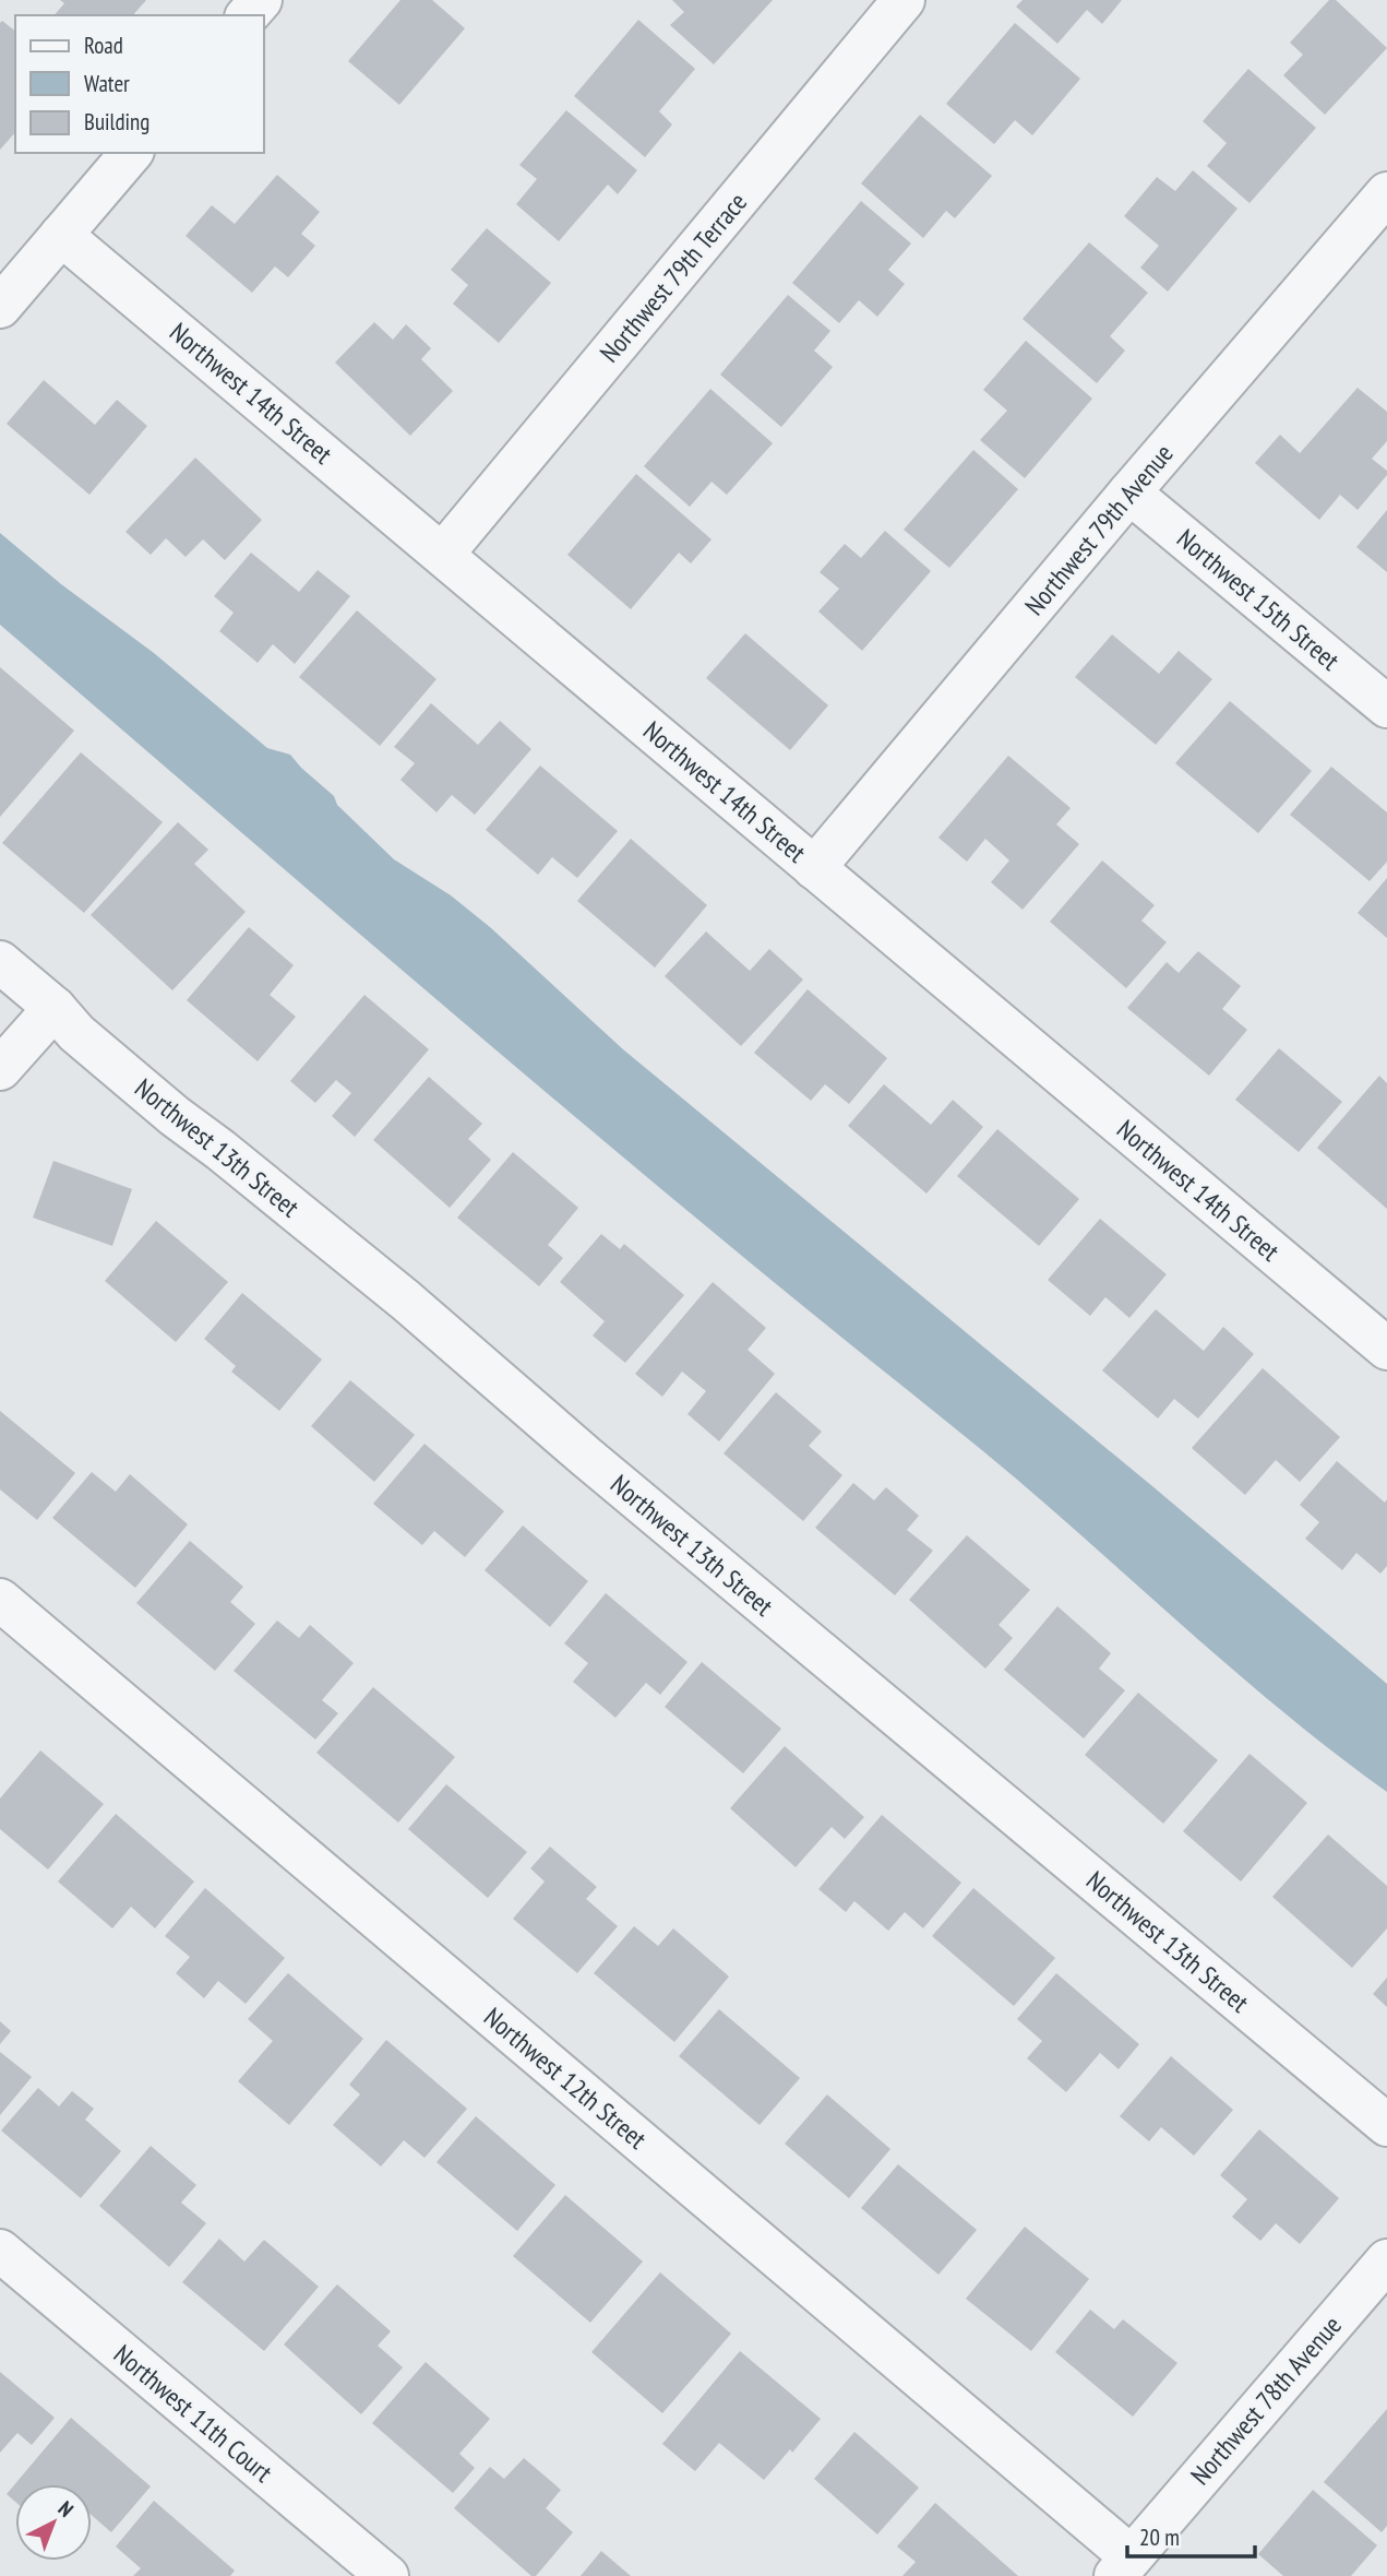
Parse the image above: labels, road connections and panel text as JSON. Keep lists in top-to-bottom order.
{
  "streets": {
    "street": [
      "Northwest 79th Terrace",
      "Northwest 14th Street",
      "Northwest 79th Avenue",
      "Northwest 15th Street",
      "Northwest 13th Street",
      "Northwest 12th Street",
      "Northwest 78th Avenue",
      "Northwest 11th Court"
    ]
  },
  "crossings": [
    ["Northwest 79th Terrace", "Northwest 14th Street"],
    ["Northwest 14th Street", "Northwest 79th Avenue"],
    ["Northwest 79th Avenue", "Northwest 15th Street"],
    ["Northwest 12th Street", "Northwest 78th Avenue"]
  ],
  "legend": ["Road", "Water", "Building"],
  "scale_bar": "20 m",
  "north": "top right"
}
